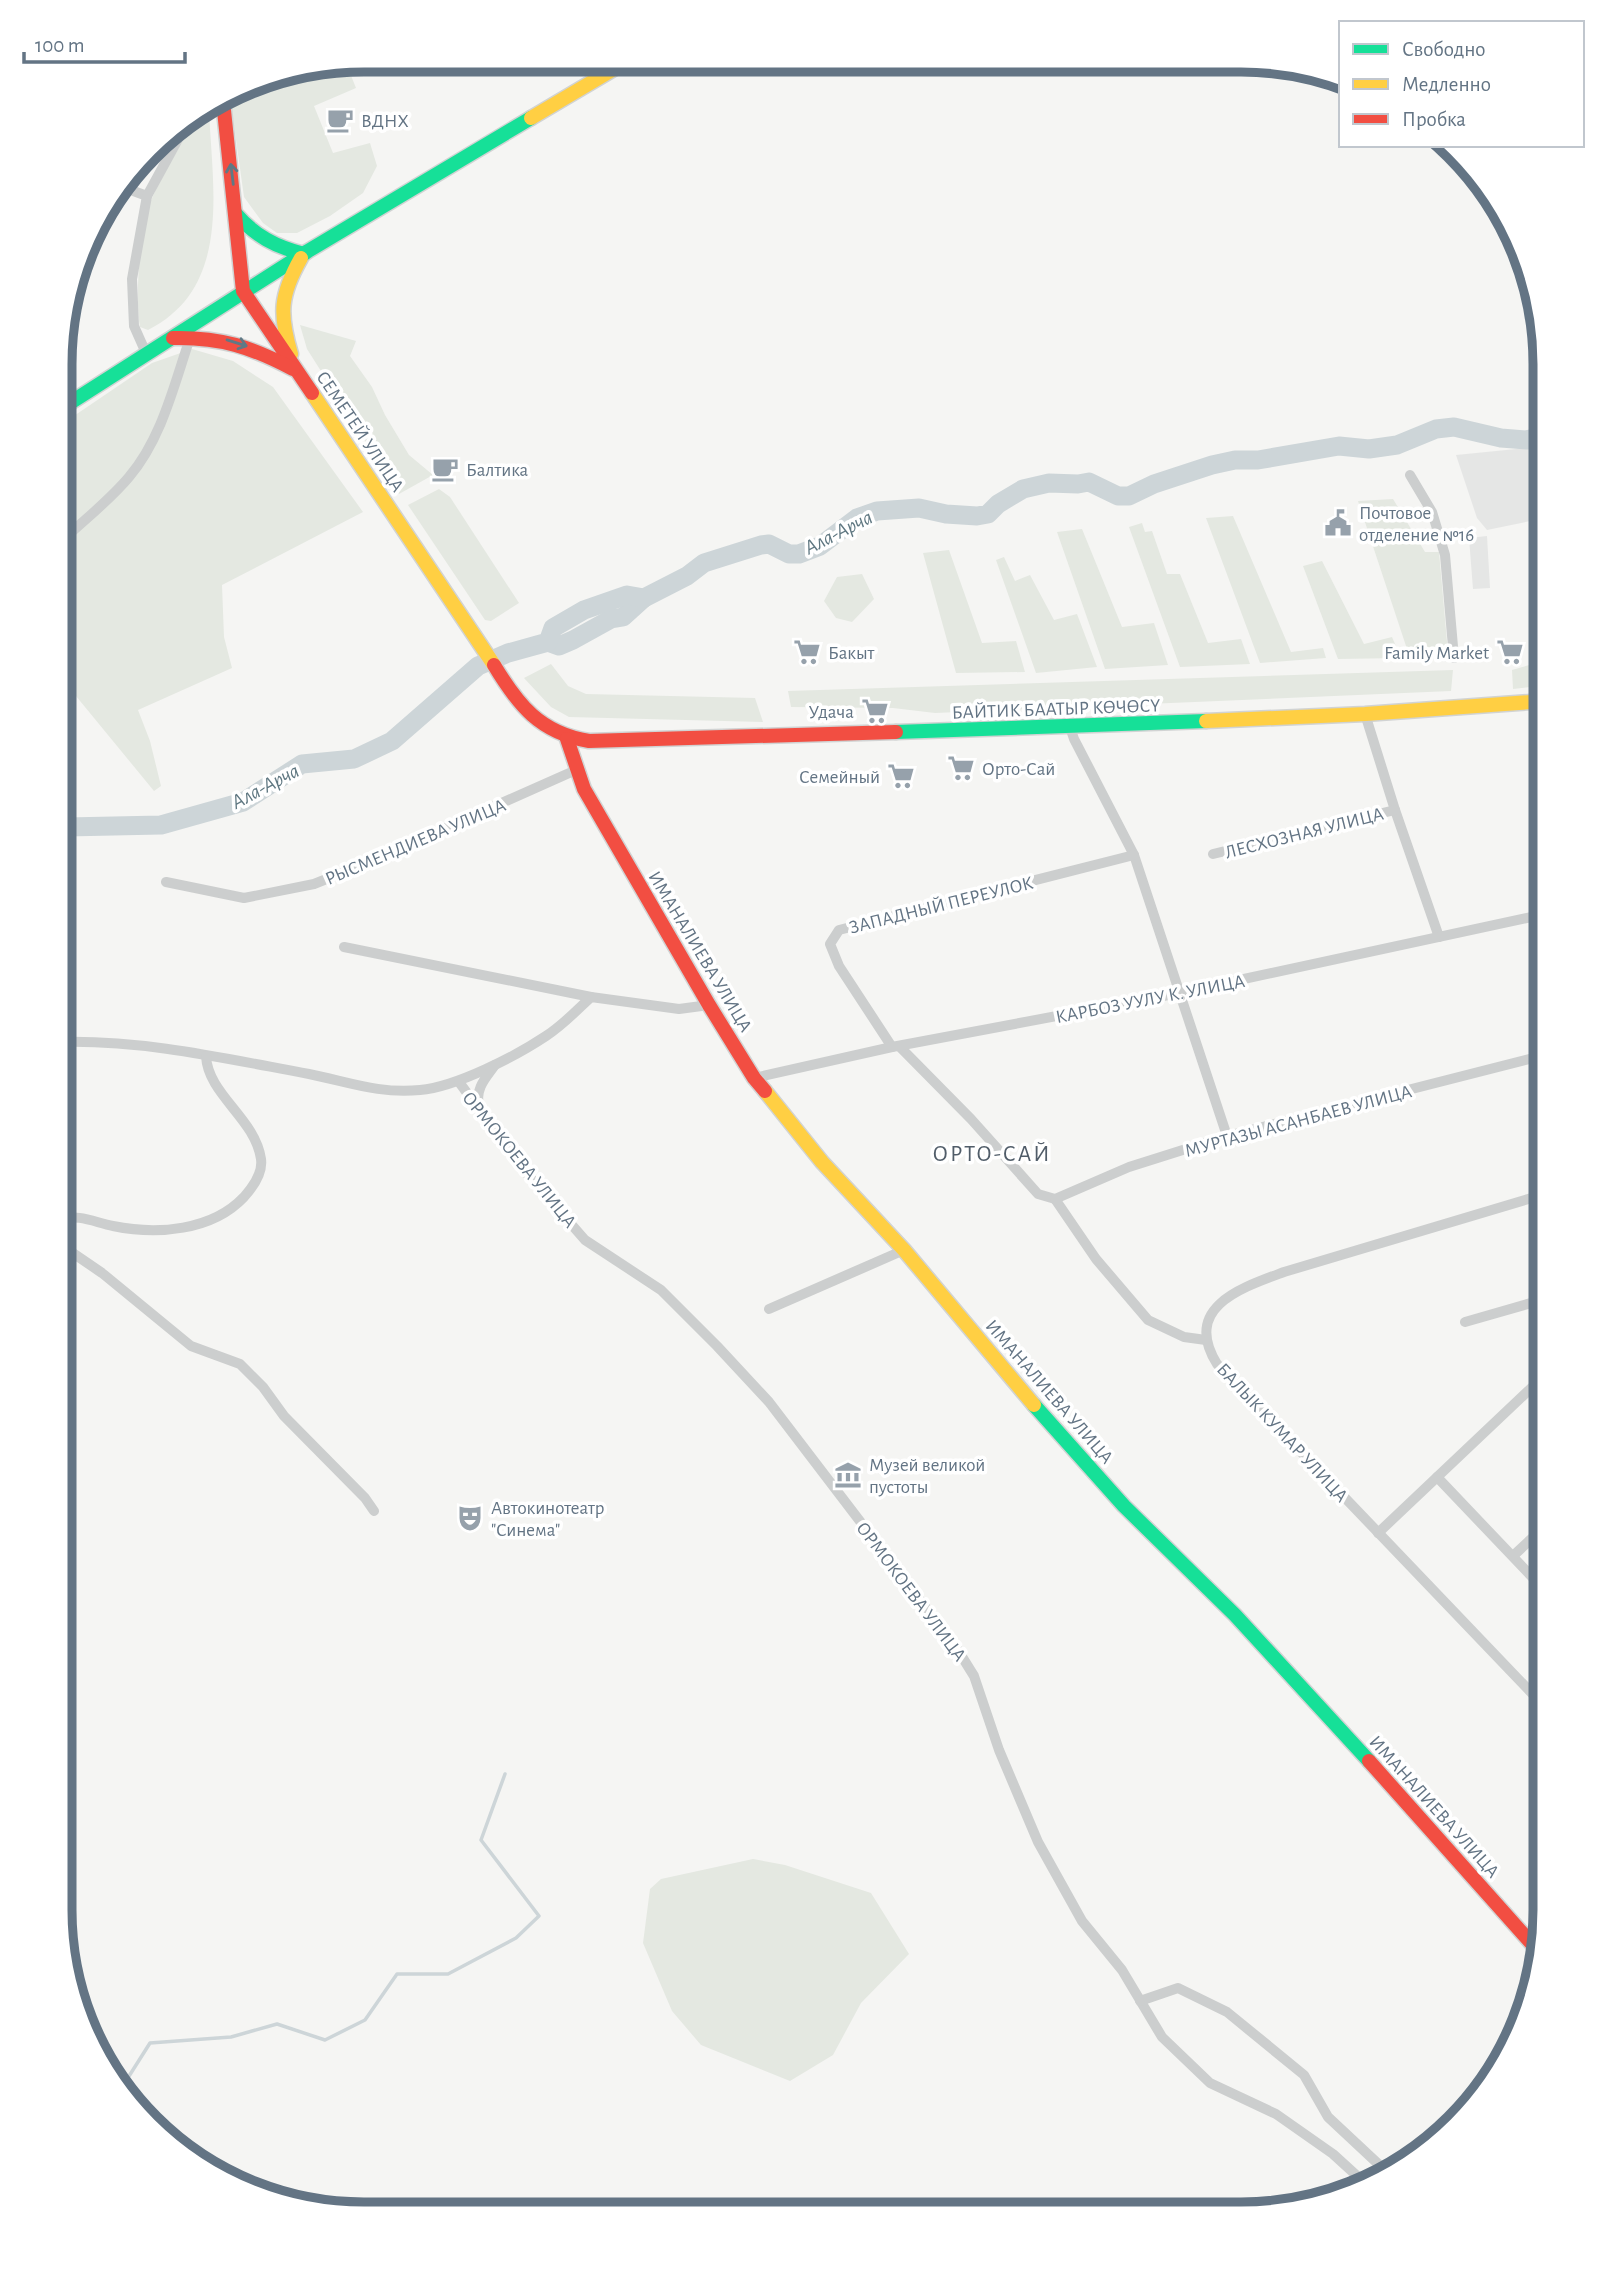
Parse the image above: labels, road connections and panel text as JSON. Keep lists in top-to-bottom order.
{
  "streets": {
    "main road": ["СЕМЕТЕЙ УЛИЦА", "БАЙТИК БААТЫР КӨЧӨСҮ", "ИМАНАЛИЕВА УЛИЦА"],
    "street": [
      "ЛЕСХОЗНАЯ УЛИЦА",
      "РЫСМЕНДИЕВА УЛИЦА",
      "ЗАПАДНЫЙ ПЕРЕУЛОК",
      "КАРБОЗ УУЛУ К. УЛИЦА",
      "МУРТАЗЫ АСАНБАЕВ УЛИЦА",
      "ОРМОКОЕВА УЛИЦА",
      "БАЛЫК КУМАР УЛИЦА"
    ]
  },
  "crossings": [
    ["СЕМЕТЕЙ УЛИЦА", "БАЙТИК БААТЫР КӨЧӨСҮ"],
    ["СЕМЕТЕЙ УЛИЦА", "ИМАНАЛИЕВА УЛИЦА"],
    ["БАЙТИК БААТЫР КӨЧӨСҮ", "ЛЕСХОЗНАЯ УЛИЦА"],
    ["БАЙТИК БААТЫР КӨЧӨСҮ", "ИМАНАЛИЕВА УЛИЦА"],
    ["ЛЕСХОЗНАЯ УЛИЦА", "КАРБОЗ УУЛУ К. УЛИЦА"],
    ["РЫСМЕНДИЕВА УЛИЦА", "ИМАНАЛИЕВА УЛИЦА"],
    ["ЗАПАДНЫЙ ПЕРЕУЛОК", "КАРБОЗ УУЛУ К. УЛИЦА"],
    ["ИМАНАЛИЕВА УЛИЦА", "КАРБОЗ УУЛУ К. УЛИЦА"]
  ],
  "districts": ["ОРТО-САЙ"],
  "water": ["Ала-Арча"],
  "places": {
    "cafe": ["ВДНХ", "Балтика"],
    "public building": ["Почтовое отделение №16"],
    "supermarket": [
      "Бакыт",
      "Family Market",
      "Удача",
      "Орто-Сай",
      "Семейный"
    ],
    "museum": ["Музей великой пустоты"],
    "theatre": ["Автокинотеатр \"Синема\""]
  },
  "legend": ["Свободно", "Медленно", "Пробка"],
  "scale_bar": "100 m"
}
